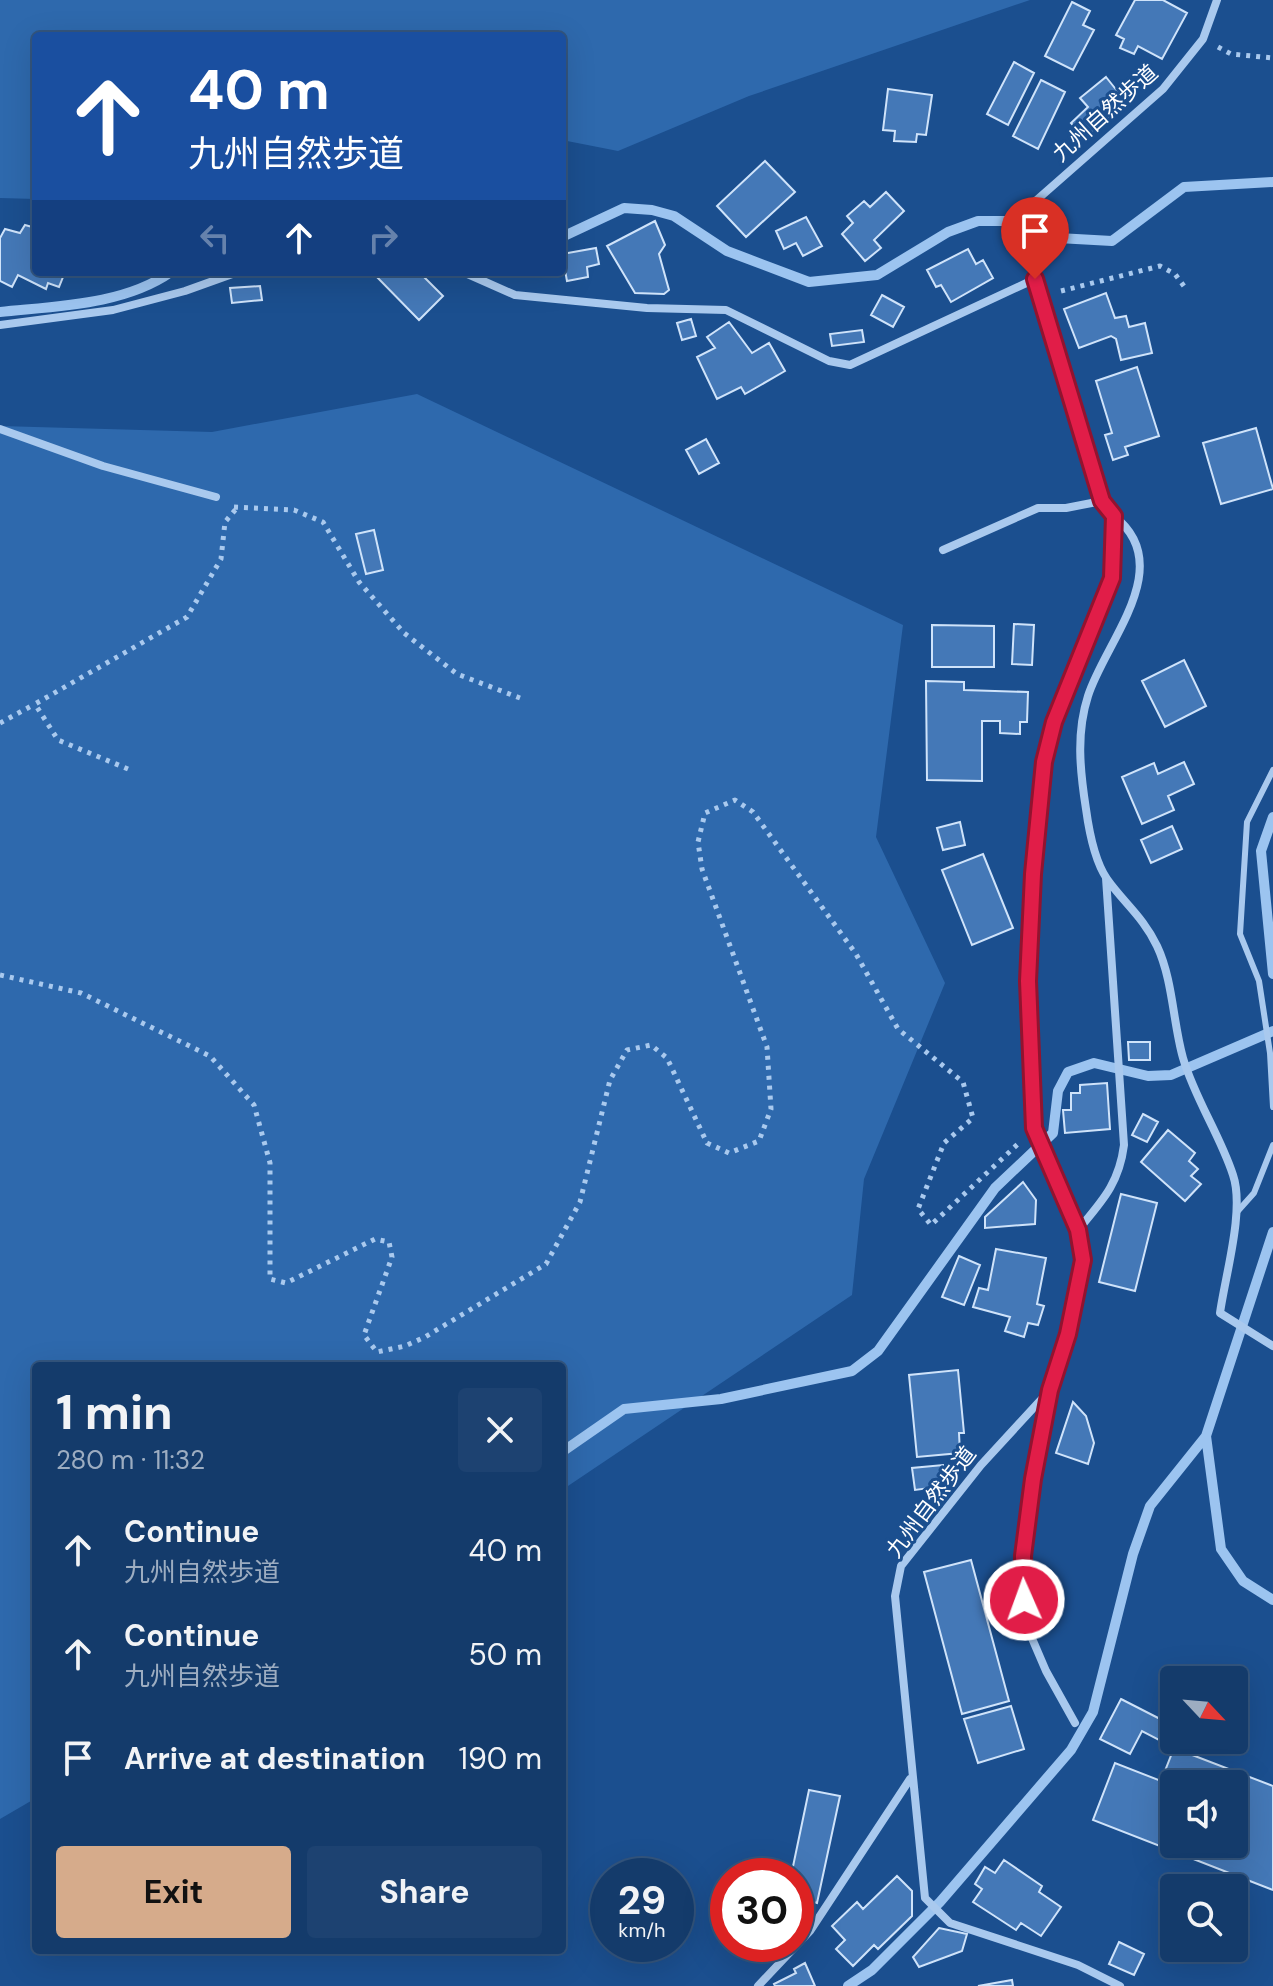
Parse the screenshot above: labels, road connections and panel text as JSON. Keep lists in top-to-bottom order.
{
  "streets": {
    "street": ["九州自然歩道"]
  },
  "north": "bottom right",
  "page": {
    "turn": ["40 m", "九州自然歩道"],
    "heading": ["1 min", "280 m · 11:32"],
    "list": [
      {
        "name": "Continue",
        "note": "九州自然歩道",
        "value": "40 m"
      },
      {
        "name": "Continue",
        "note": "九州自然歩道",
        "value": "50 m"
      },
      {
        "name": "Arrive at destination",
        "value": "190 m"
      }
    ],
    "buttons": ["Exit", "Share"],
    "speed": "29 km/h",
    "limit": "30"
  }
}
